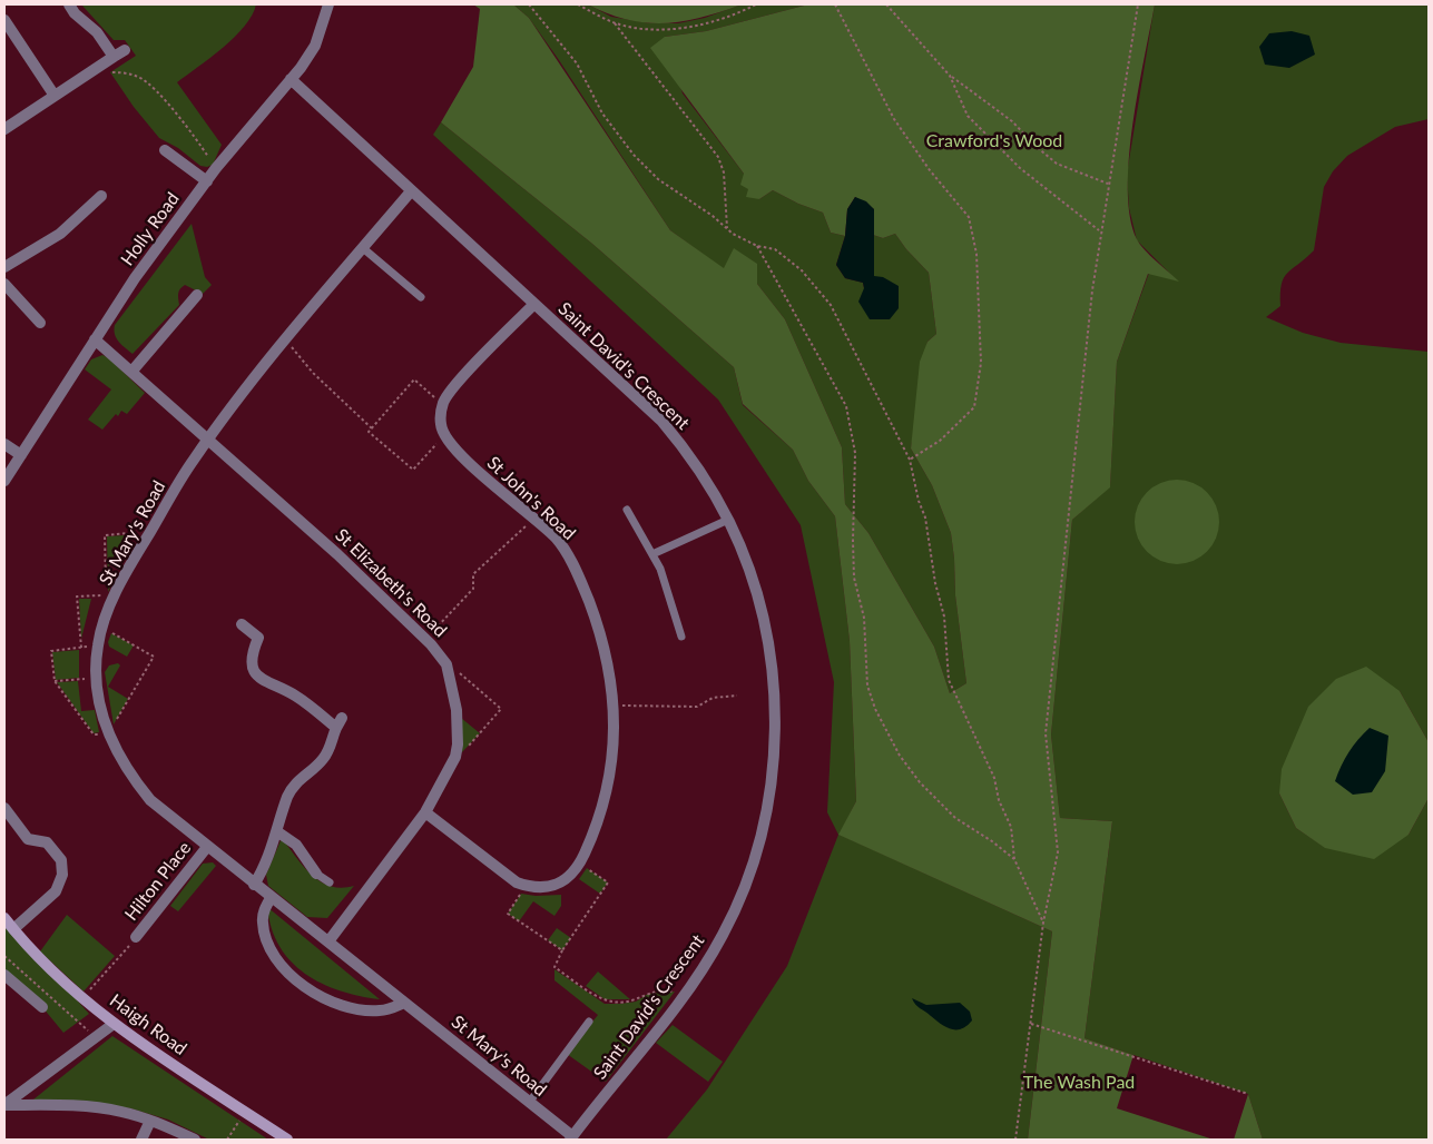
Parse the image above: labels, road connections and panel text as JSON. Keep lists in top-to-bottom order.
{
  "streets": {
    "main road": ["Haigh Road"],
    "street": [
      "Holly Road",
      "Saint David's Crescent",
      "St John's Road",
      "St Mary's Road",
      "St Elizabeth's Road",
      "Hilton Place"
    ]
  },
  "crossings": [
    ["Holly Road", "Saint David's Crescent"],
    ["Holly Road", "St Elizabeth's Road"],
    ["Saint David's Crescent", "St Mary's Road"],
    ["St Mary's Road", "St Elizabeth's Road"],
    ["St Mary's Road", "Hilton Place"]
  ],
  "parks": ["Crawford's Wood", "The Wash Pad"]
}
